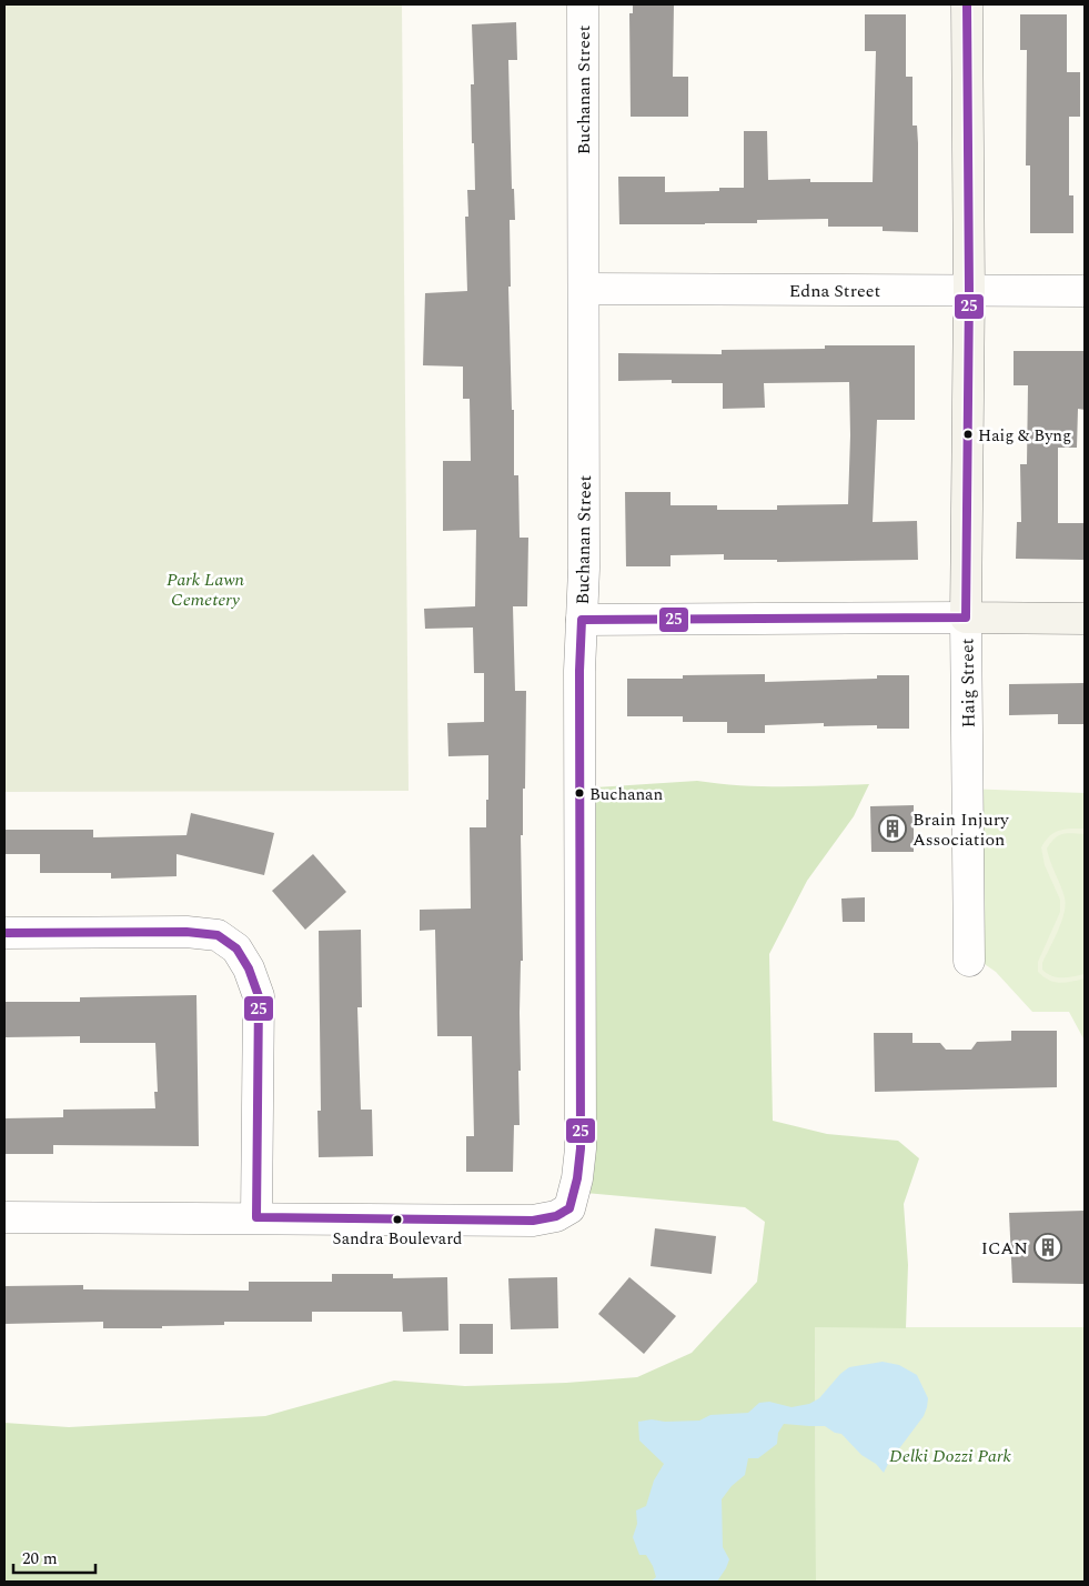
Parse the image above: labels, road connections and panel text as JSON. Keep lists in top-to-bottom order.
{
  "streets": {
    "street": ["Buchanan Street", "Edna Street", "Haig Street"]
  },
  "crossings": [
    ["Buchanan Street", "Edna Street"],
    ["Edna Street", "Haig Street"]
  ],
  "parks": ["Park Lawn Cemetery", "Delki Dozzi Park"],
  "places": {
    "other": ["Haig & Byng", "Buchanan", "Sandra Boulevard"],
    "building": ["Brain Injury Association", "ICAN"]
  },
  "lines": ["transit line 25"],
  "scale_bar": "20 m"
}
